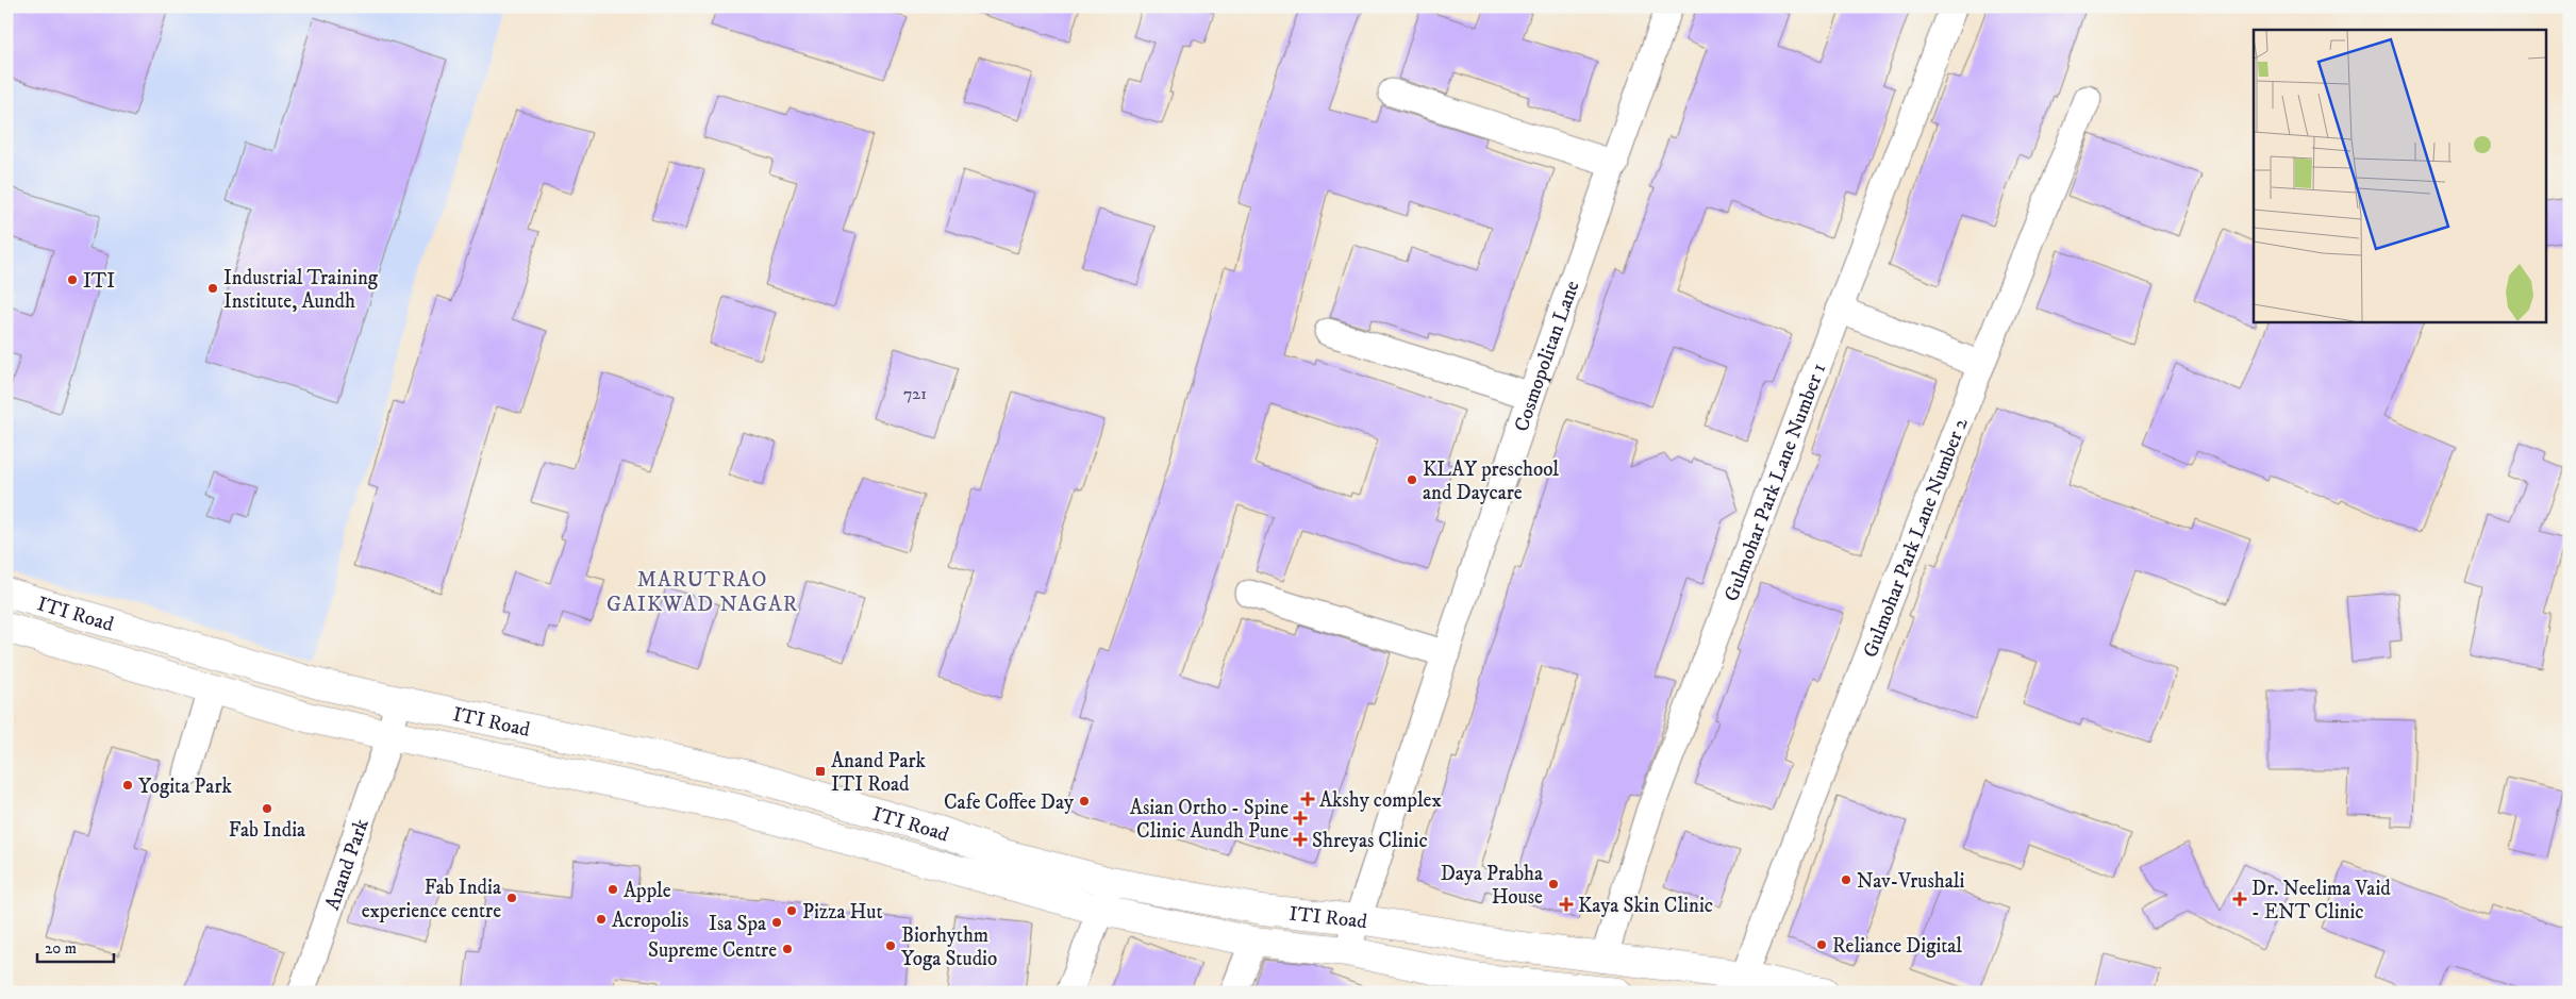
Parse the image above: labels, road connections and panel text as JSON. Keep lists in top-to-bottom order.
{
  "streets": {
    "main road": ["ITI Road"],
    "street": [
      "Cosmopolitan Lane",
      "Gulmohar Park Lane Number 1",
      "Gulmohar Park Lane Number 2",
      "Anand Park"
    ]
  },
  "crossings": [
    ["Cosmopolitan Lane", "ITI Road"],
    ["Gulmohar Park Lane Number 1", "ITI Road"],
    ["Gulmohar Park Lane Number 2", "ITI Road"],
    ["ITI Road", "Anand Park"]
  ],
  "districts": ["MARUTRAO GAIKWAD NAGAR"],
  "places": {
    "other": [
      "ITI",
      "Industrial Training Institute, Aundh",
      "KLAY preschool and Daycare",
      "Yogita Park",
      "Cafe Coffee Day",
      "Fab India",
      "Nav-Vrushali",
      "Daya Prabha House",
      "Apple",
      "Fab India experience centre",
      "Pizza Hut",
      "Acropolis",
      "Isa Spa",
      "Reliance Digital",
      "Biorhythm Yoga Studio",
      "Supreme Centre"
    ],
    "transit": ["Anand Park ITI Road"],
    "health": [
      "Akshy complex",
      "Asian Ortho - Spine Clinic Aundh Pune",
      "Shreyas Clinic",
      "Dr. Neelima Vaid - ENT Clinic",
      "Kaya Skin Clinic"
    ]
  },
  "house_numbers": ["721"],
  "scale_bar": "20 m"
}
